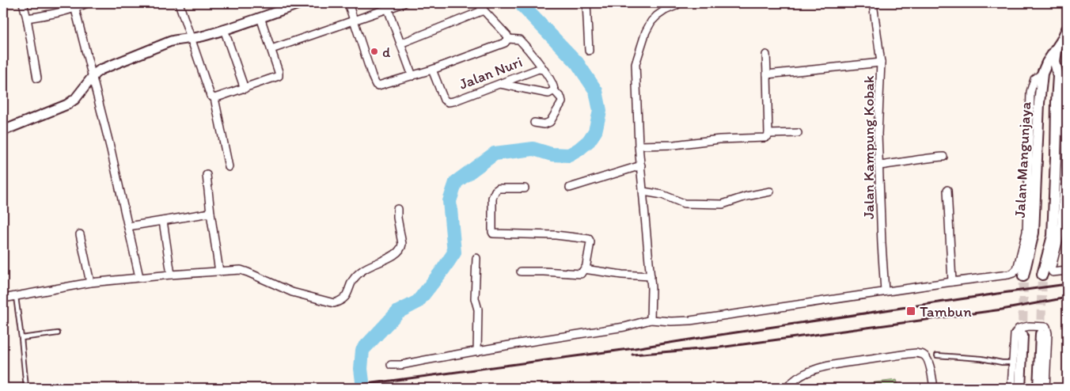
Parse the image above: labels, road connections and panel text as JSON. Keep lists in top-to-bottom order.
{
  "streets": {
    "main road": ["Jalan Mangunjaya"],
    "street": ["Jalan Nuri", "Jalan Kampung Kobak"]
  },
  "places": {
    "other": ["d"],
    "transit": ["Tambun"]
  }
}
